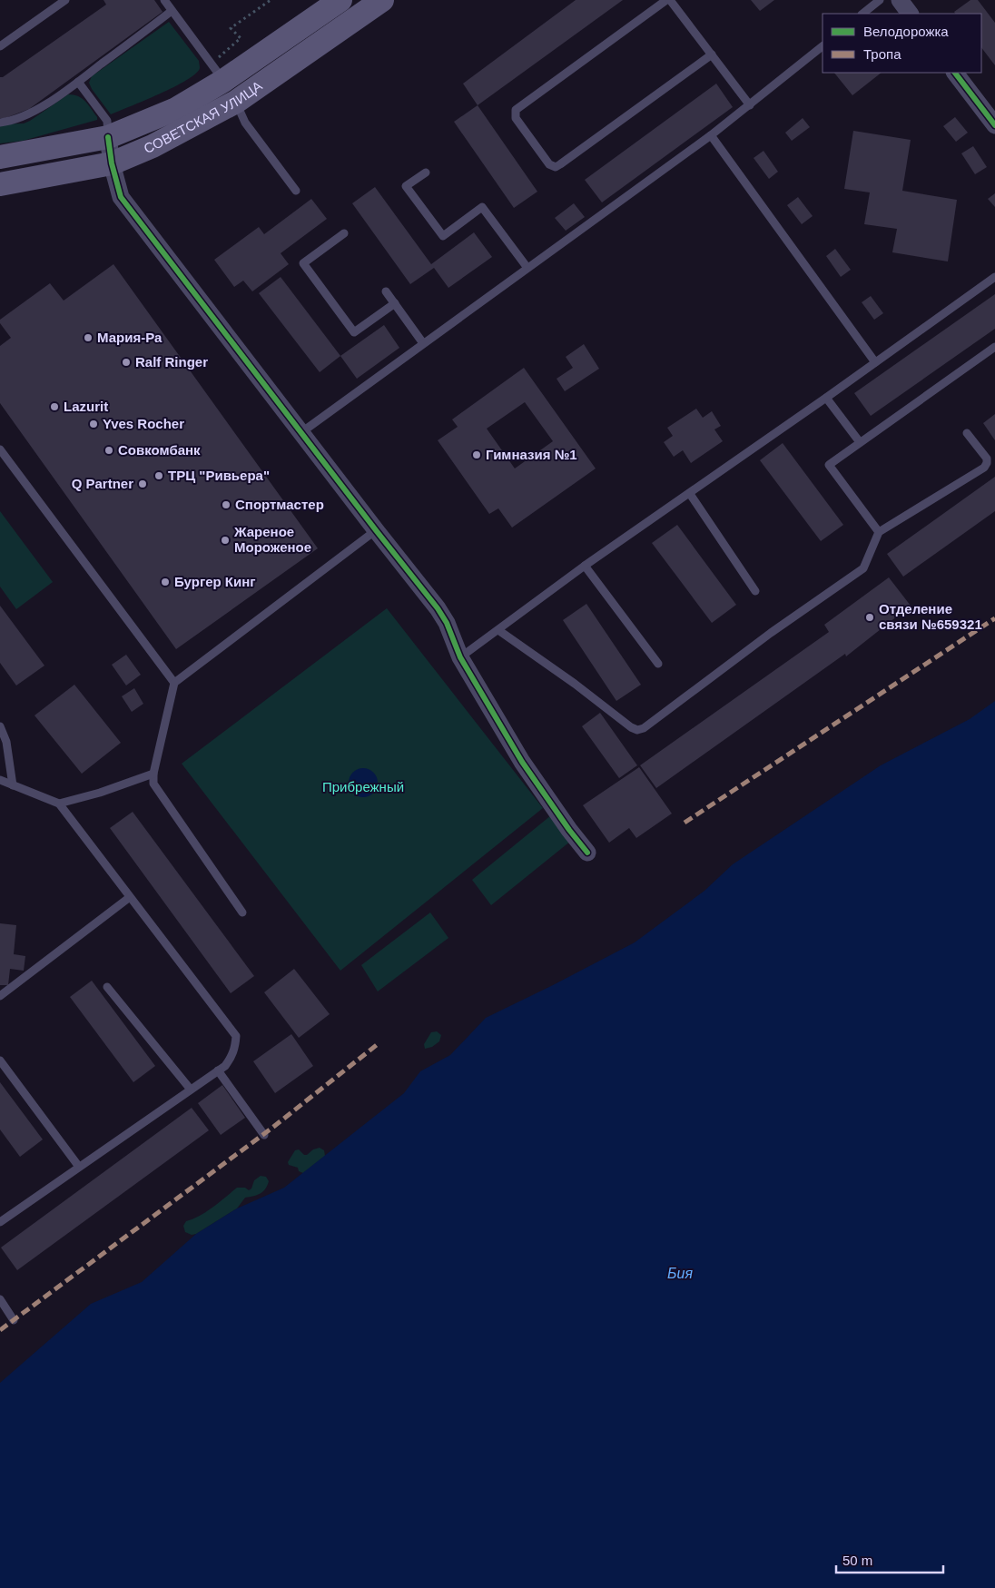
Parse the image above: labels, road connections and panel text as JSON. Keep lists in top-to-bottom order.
{
  "streets": {
    "main road": ["СОВЕТСКАЯ УЛИЦА"]
  },
  "water": ["Бия"],
  "parks": ["Прибрежный"],
  "places": [
    "Мария-Ра",
    "Ralf Ringer",
    "Lazurit",
    "Yves Rocher",
    "Совкомбанк",
    "Гимназия №1",
    "ТРЦ \"Ривьера\"",
    "Q Partner",
    "Спортмастер",
    "Жареное Мороженое",
    "Бургер Кинг",
    "Отделение связи №659321"
  ],
  "legend": ["Велодорожка", "Тропа"],
  "scale_bar": "50 m"
}
